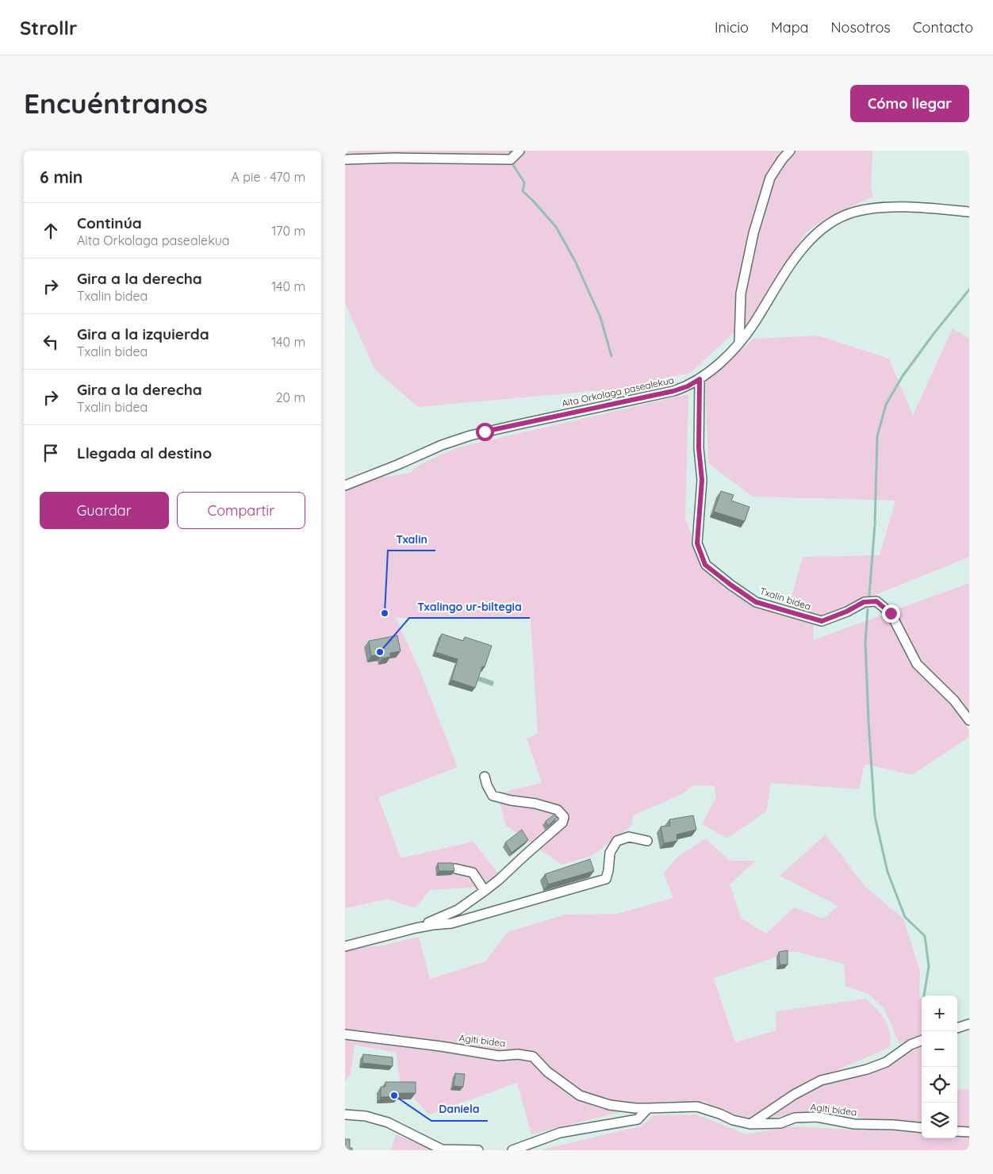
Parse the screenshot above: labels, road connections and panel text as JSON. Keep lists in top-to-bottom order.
{
  "streets": {
    "street": ["Aita Orkolaga pasealekua", "Txalin bidea", "Agiti bidea"]
  },
  "crossings": [
    ["Aita Orkolaga pasealekua", "Txalin bidea"]
  ],
  "places": ["Txalin", "Txalingo ur-biltegia", "Daniela"],
  "page": {
    "header": "Strollr",
    "nav": [
      "Inicio",
      "Mapa",
      "Nosotros",
      "Contacto"
    ],
    "buttons": [
      "Cómo llegar",
      ["Guardar", "Compartir"]
    ],
    "title": "Encuéntranos",
    "heading": ["6 min", "A pie · 470 m"],
    "list": [
      ["Continúa", "Aita Orkolaga pasealekua", "170 m"],
      ["Gira a la derecha", "Txalin bidea", "140 m"],
      ["Gira a la izquierda", "Txalin bidea", "140 m"],
      ["Gira a la derecha", "Txalin bidea", "20 m"],
      "Llegada al destino"
    ],
    "map_buttons": ["+", "−"]
  }
}
